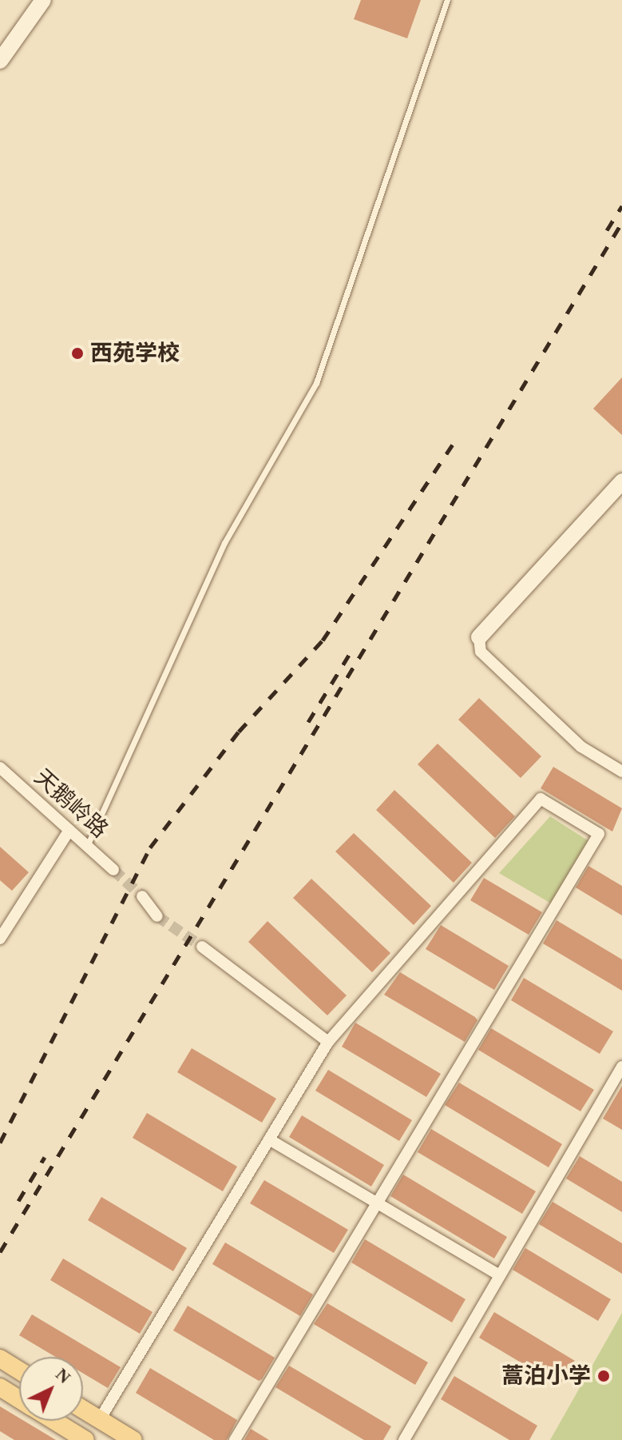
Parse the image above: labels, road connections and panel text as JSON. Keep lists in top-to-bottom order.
{
  "streets": {
    "street": ["天鹅岭路"]
  },
  "places": ["西苑学校", "蒿泊小学"],
  "north": "top right"
}
